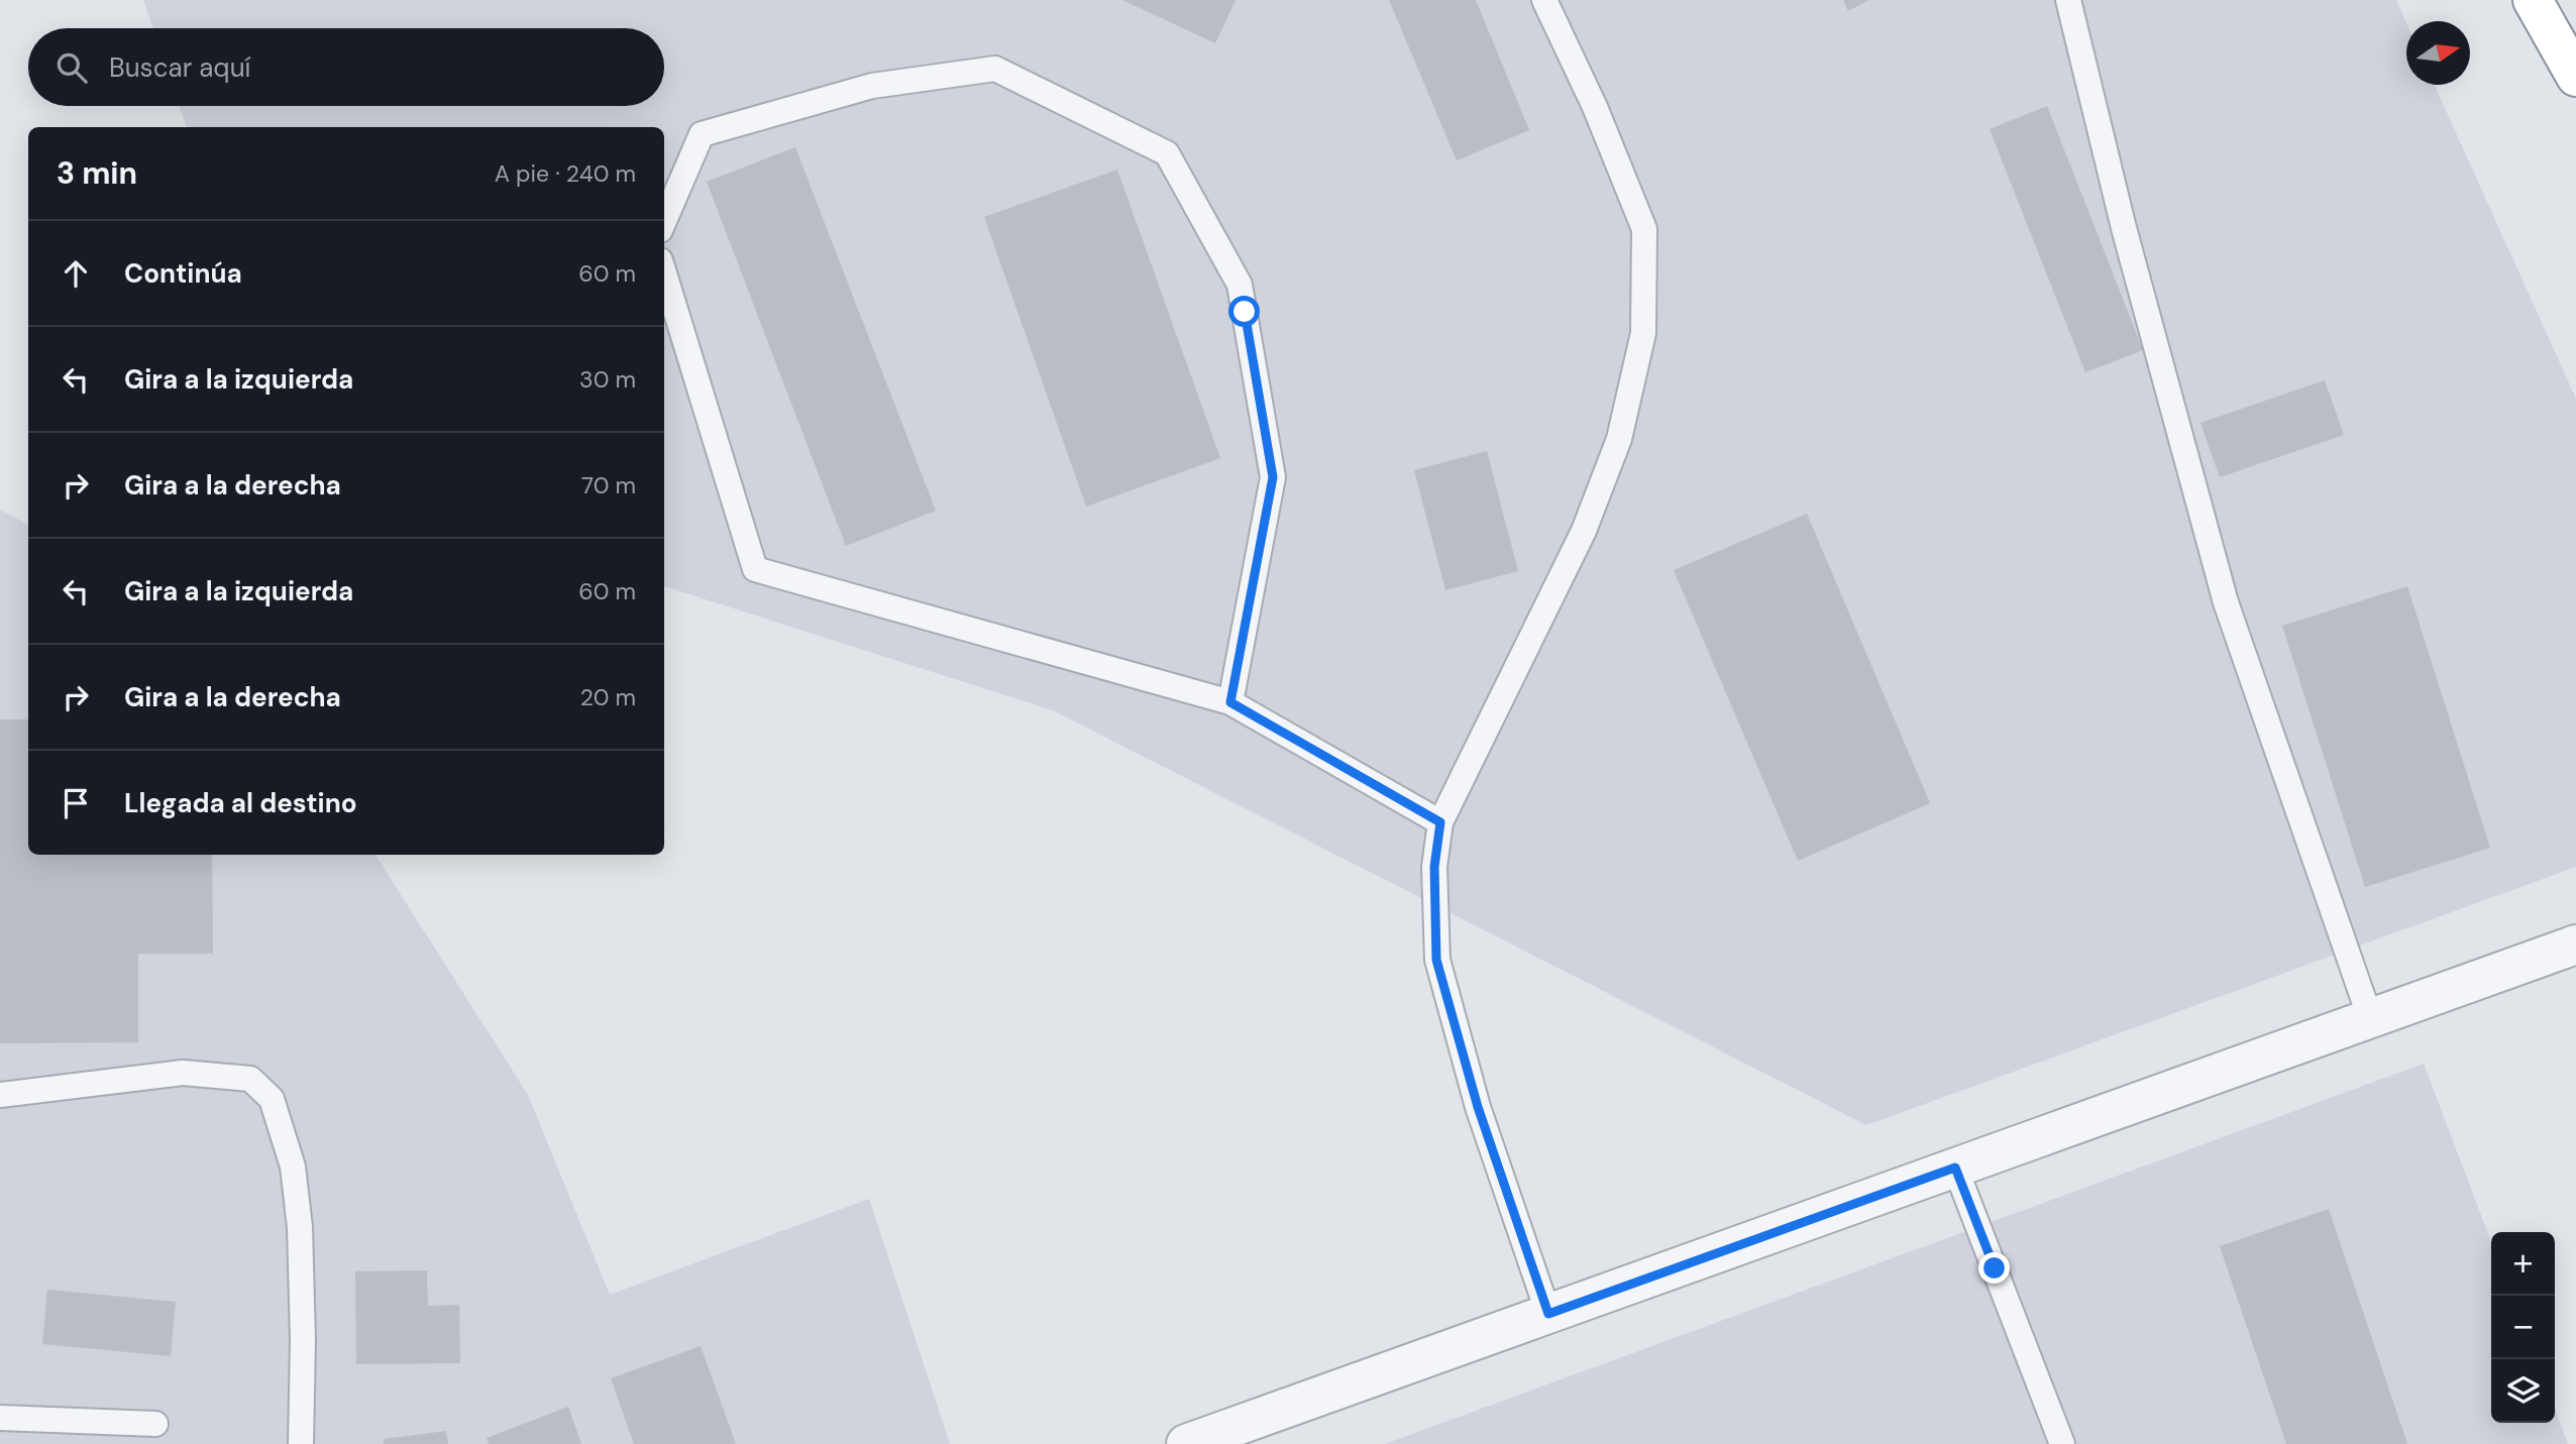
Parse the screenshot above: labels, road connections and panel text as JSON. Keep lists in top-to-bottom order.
{
  "north": "right",
  "page": {
    "search": "Buscar aquí",
    "heading": ["3 min", "A pie · 240 m"],
    "list": [
      ["Continúa", "60 m"],
      ["Gira a la izquierda", "30 m"],
      ["Gira a la derecha", "70 m"],
      ["Gira a la izquierda", "60 m"],
      ["Gira a la derecha", "20 m"],
      "Llegada al destino"
    ],
    "map_buttons": ["+", "−"]
  }
}
